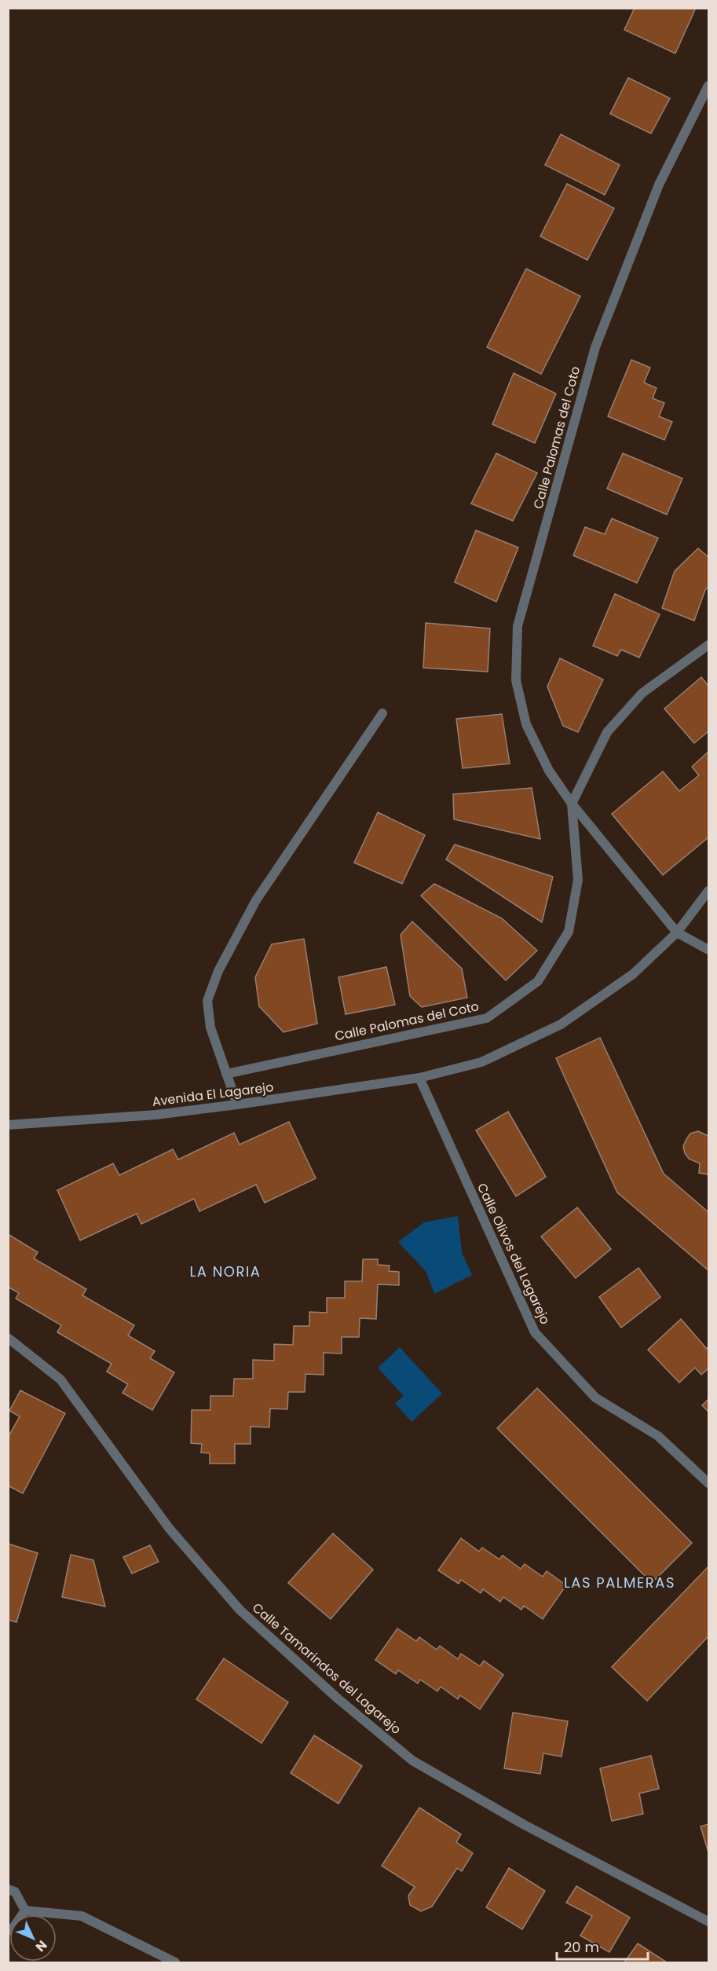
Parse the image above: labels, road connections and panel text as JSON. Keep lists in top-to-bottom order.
{
  "streets": {
    "street": [
      "Calle Palomas del Coto",
      "Avenida El Lagarejo",
      "Calle Olivos del Lagarejo",
      "Calle Tamarindos del Lagarejo"
    ]
  },
  "crossings": [
    ["Calle Palomas del Coto", "Avenida El Lagarejo"],
    ["Avenida El Lagarejo", "Calle Olivos del Lagarejo"]
  ],
  "districts": ["LA NORIA", "LAS PALMERAS"],
  "scale_bar": "20 m",
  "north": "bottom right"
}
